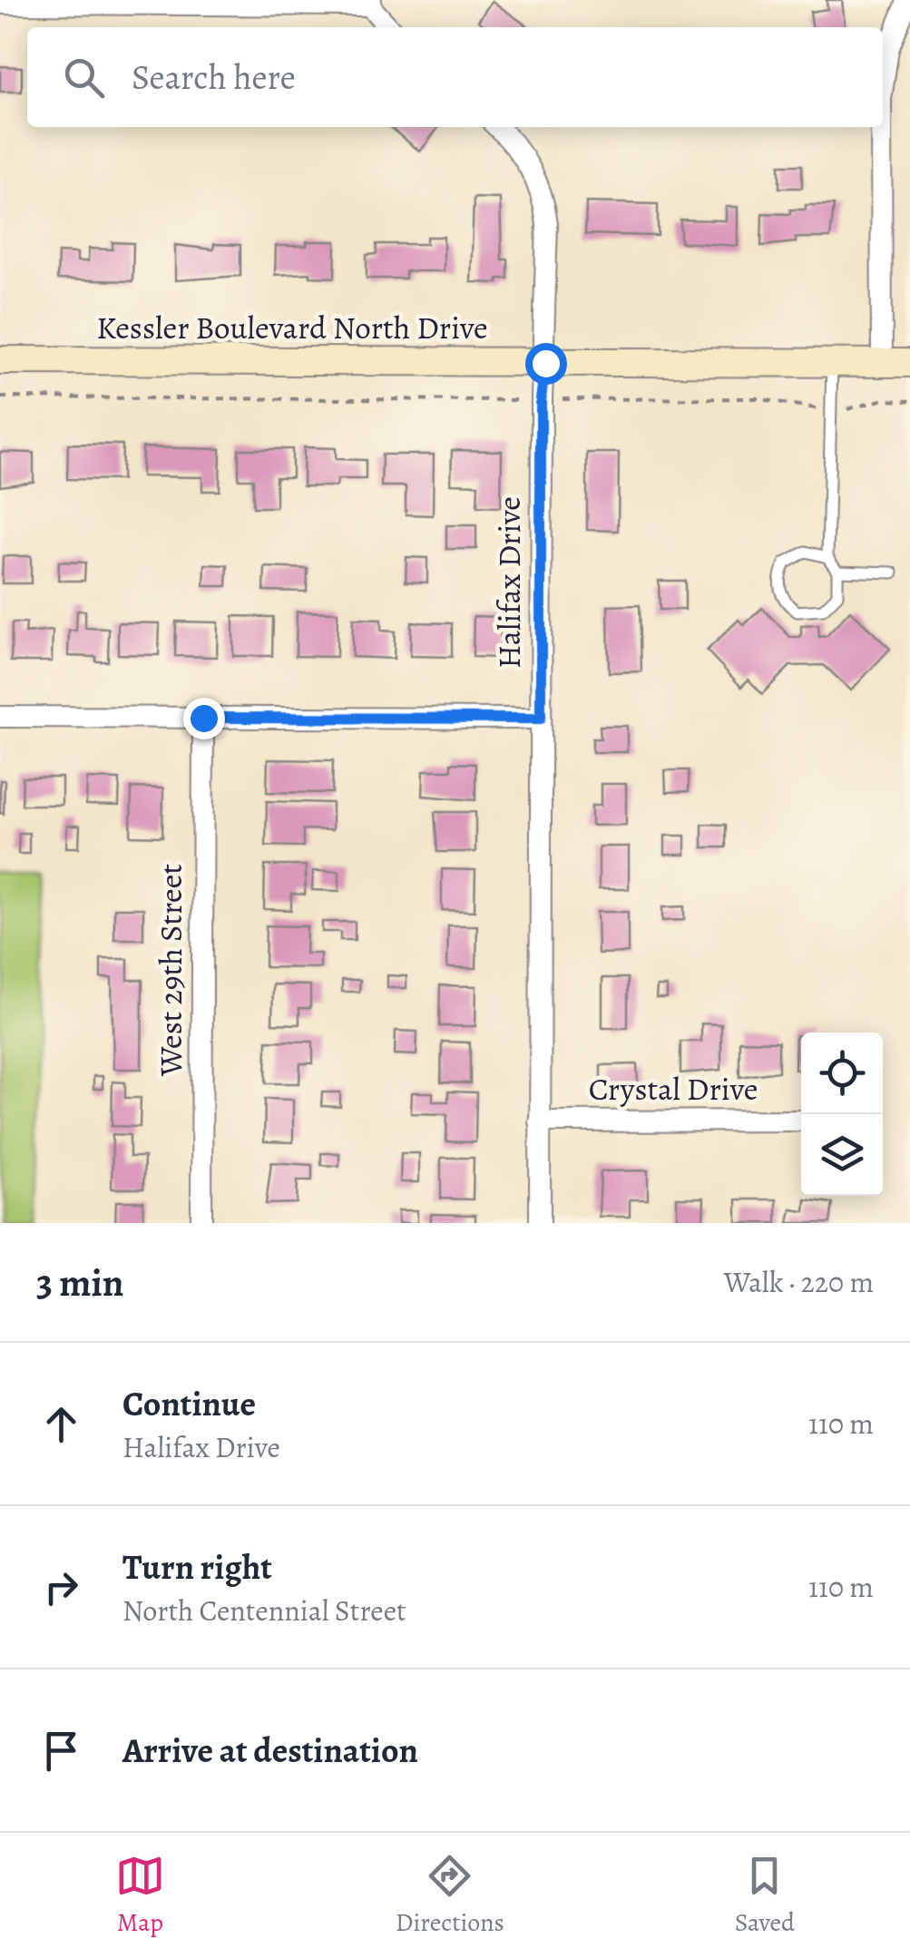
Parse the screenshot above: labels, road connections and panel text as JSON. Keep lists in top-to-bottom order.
{
  "streets": {
    "main road": ["Kessler Boulevard North Drive"],
    "street": ["Halifax Drive", "West 29th Street", "Crystal Drive"]
  },
  "crossings": [
    ["Kessler Boulevard North Drive", "Halifax Drive"],
    ["Halifax Drive", "Crystal Drive"]
  ],
  "page": {
    "search": "Search here",
    "heading": ["3 min", "Walk · 220 m"],
    "list": [
      ["Continue", "Halifax Drive", "110 m"],
      ["Turn right", "North Centennial Street", "110 m"],
      "Arrive at destination"
    ],
    "nav": ["Map", "Directions", "Saved"]
  }
}
